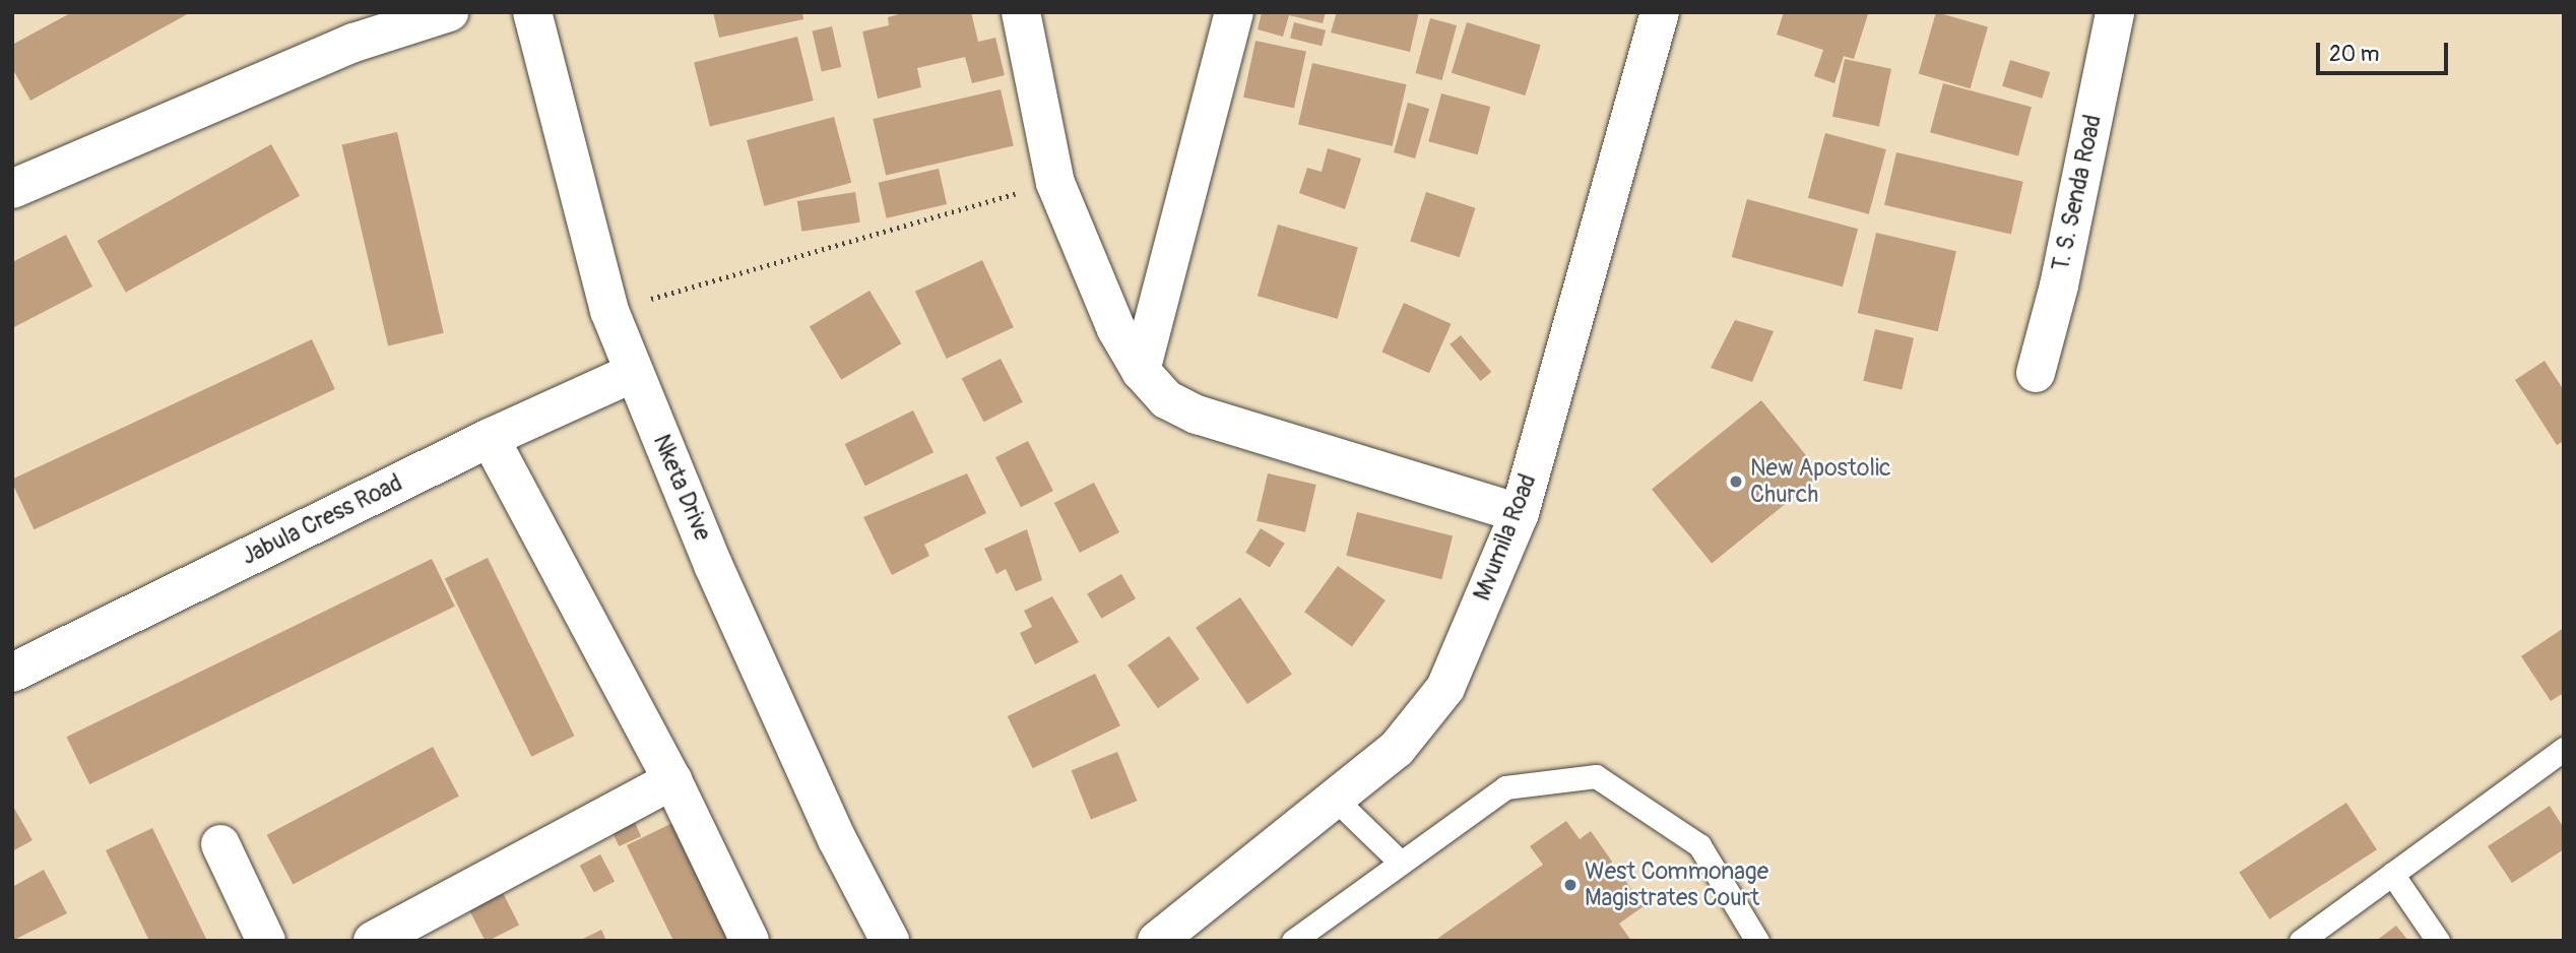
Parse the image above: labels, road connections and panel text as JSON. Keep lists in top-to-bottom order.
{
  "streets": {
    "street": [
      "T. S. Senda Road",
      "Nketa Drive",
      "Jabula Cress Road",
      "Mvumila Road"
    ]
  },
  "crossings": [
    ["Nketa Drive", "Jabula Cress Road"]
  ],
  "places": ["New Apostolic Church", "West Commonage Magistrates Court"],
  "scale_bar": "20 m"
}
